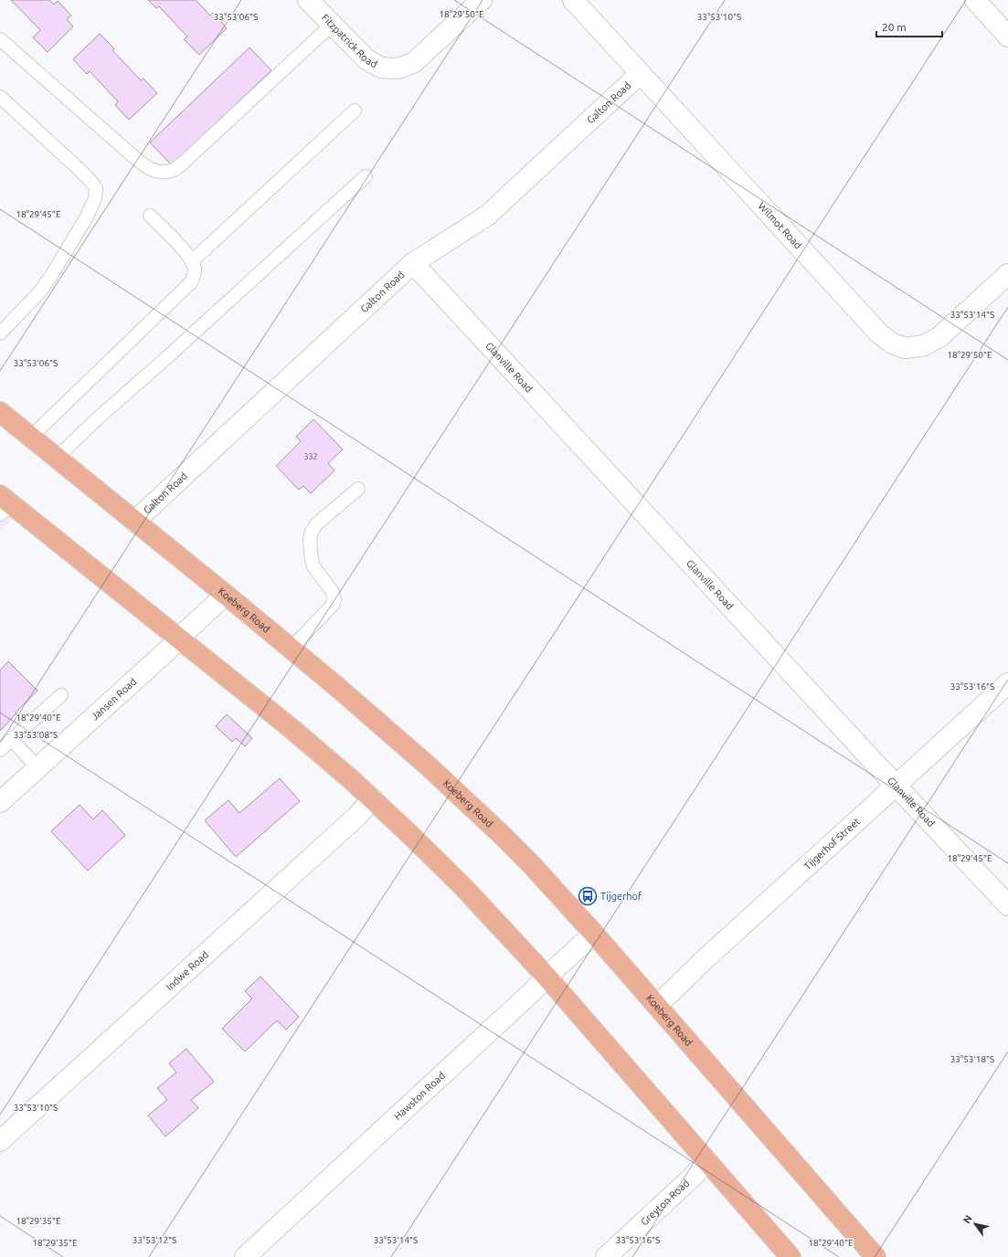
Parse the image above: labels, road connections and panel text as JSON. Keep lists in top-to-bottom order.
{
  "streets": {
    "main road": ["Koeberg Road"],
    "street": [
      "Fitzpatrick Road",
      "Galton Road",
      "Wilmot Road",
      "Glanville Road",
      "Jansen Road",
      "Tijgerhof Street",
      "Indwe Road",
      "Hawston Road",
      "Greyton Road"
    ]
  },
  "crossings": [
    ["Galton Road", "Wilmot Road"],
    ["Galton Road", "Glanville Road"],
    ["Galton Road", "Koeberg Road"],
    ["Glanville Road", "Tijgerhof Street"],
    ["Koeberg Road", "Jansen Road"],
    ["Koeberg Road", "Tijgerhof Street"],
    ["Koeberg Road", "Hawston Road"]
  ],
  "places": {
    "bus stop": ["Tijgerhof"]
  },
  "house_numbers": ["332"],
  "scale_bar": "20 m",
  "north": "top left",
  "coordinates": [
    "18°29'50\"E",
    "33°53'06\"S",
    "33°53'10\"S",
    "18°29'45\"E",
    "33°53'14\"S",
    "33°53'16\"S",
    "18°29'40\"E",
    "33°53'08\"S",
    "33°53'18\"S",
    "18°29'35\"E",
    "33°53'12\"S"
  ]
}
